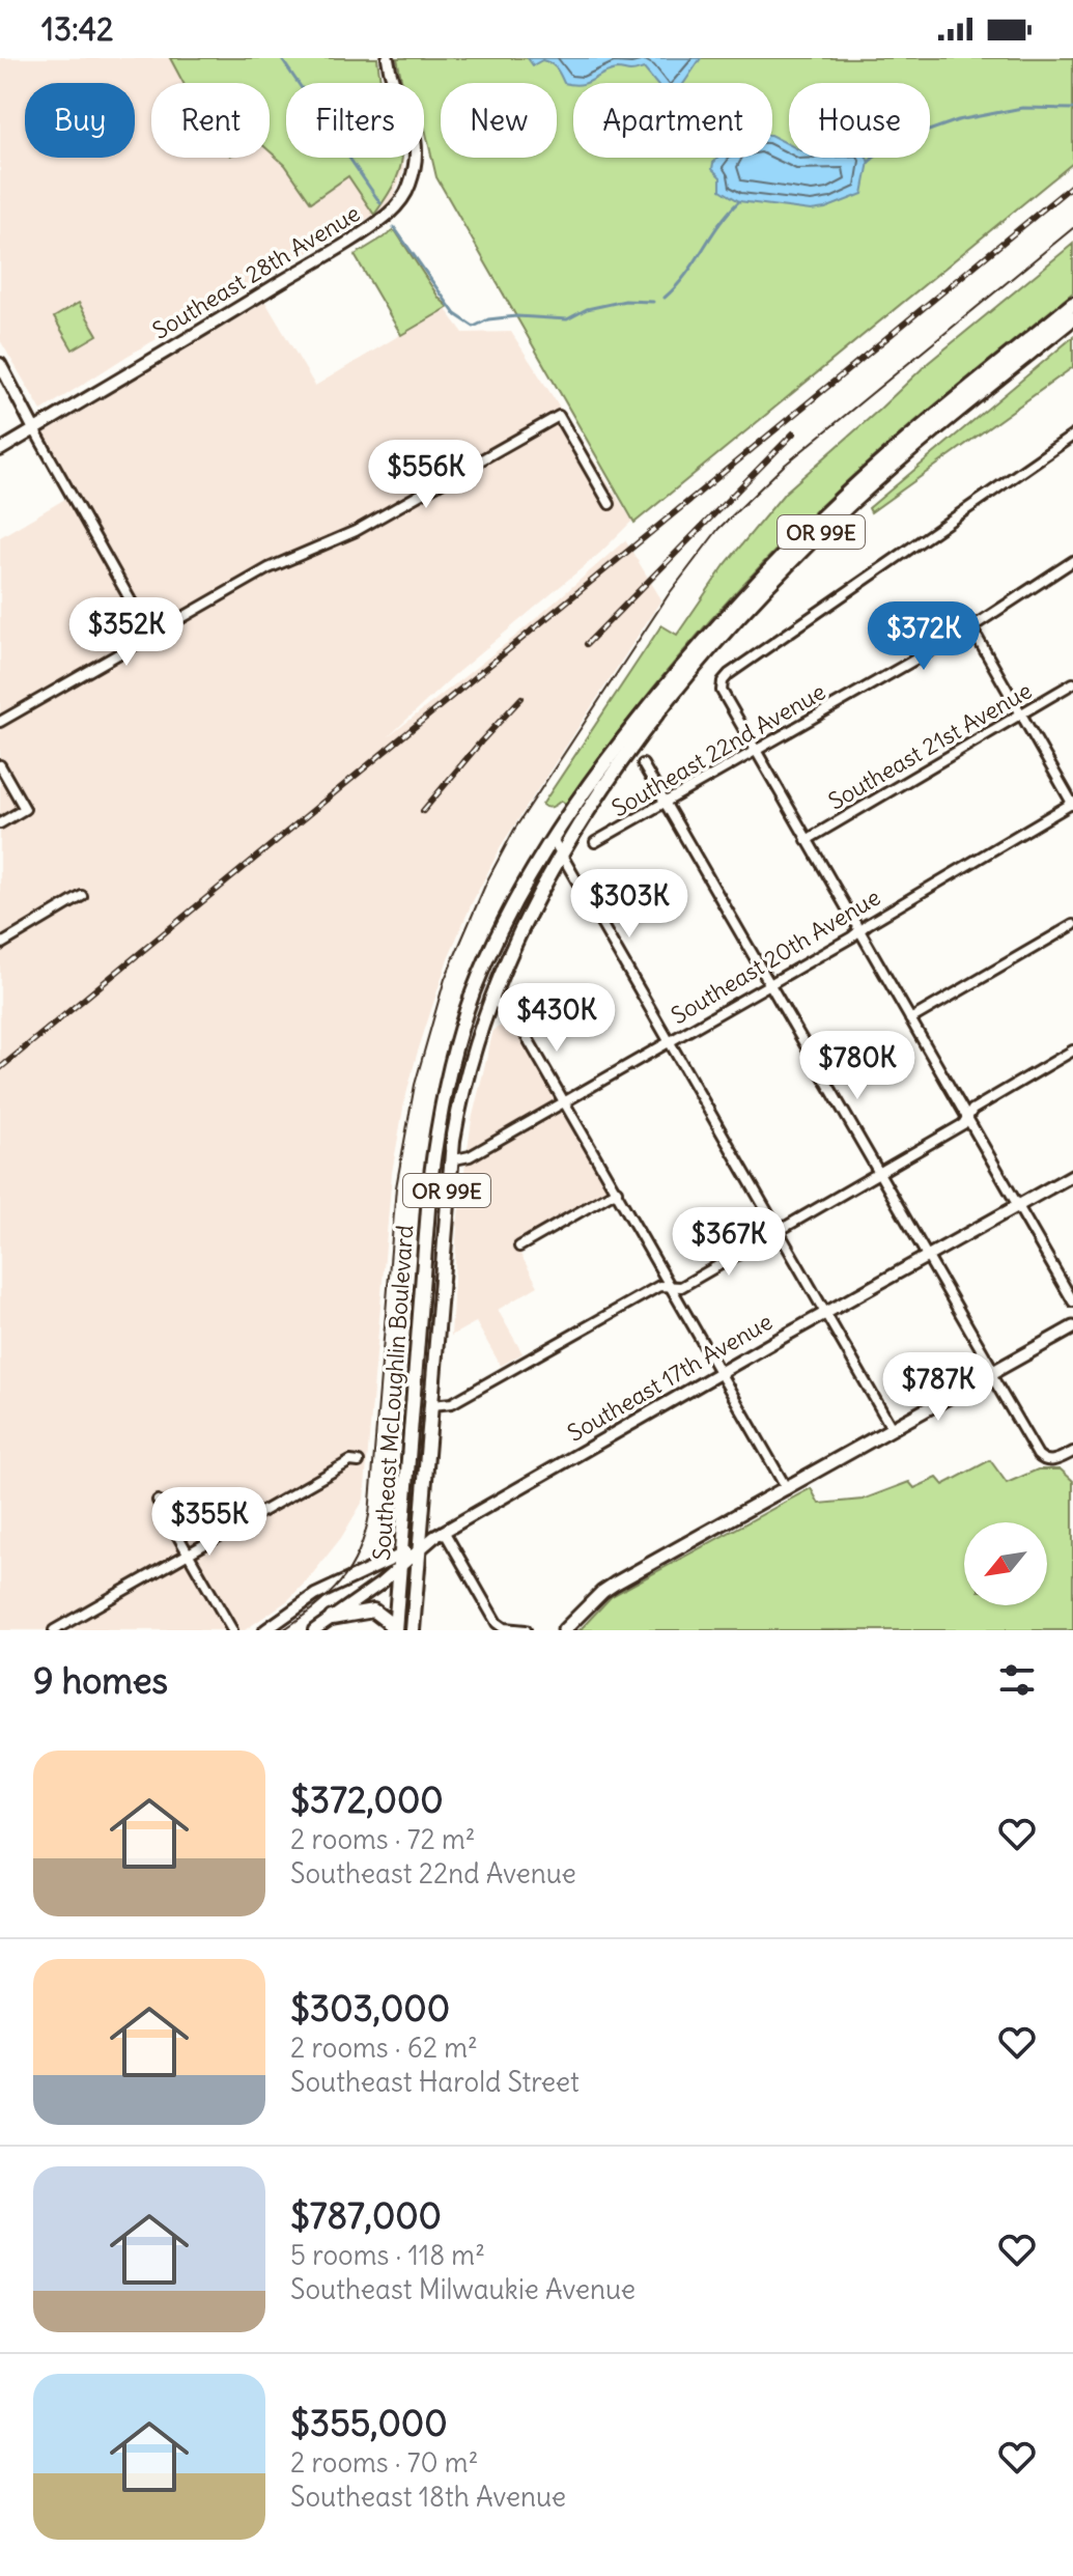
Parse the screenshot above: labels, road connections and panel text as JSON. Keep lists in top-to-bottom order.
{
  "streets": {
    "highway": ["OR 99E", "Southeast McLoughlin Boulevard"],
    "street": [
      "Southeast 28th Avenue",
      "Southeast 21st Avenue",
      "Southeast 22nd Avenue",
      "Southeast 20th Avenue",
      "Southeast 17th Avenue"
    ]
  },
  "crossings": [
    ["Southeast 20th Avenue", "Southeast McLoughlin Boulevard"],
    ["Southeast 17th Avenue", "Southeast McLoughlin Boulevard"]
  ],
  "north": "bottom left",
  "page": {
    "status": "13:42",
    "chip": [
      "Buy",
      "Rent",
      "Filters",
      "New",
      "Apartment",
      "House"
    ],
    "price": [
      "$556K",
      "$352K",
      "$372K",
      "$303K",
      "$430K",
      "$780K",
      "$367K",
      "$787K",
      "$355K"
    ],
    "heading": "9 homes",
    "list": [
      {
        "name": "$372,000",
        "note": "2 rooms · 72 m² · Southeast 22nd Avenue"
      },
      {
        "name": "$303,000",
        "note": "2 rooms · 62 m² · Southeast Harold Street"
      },
      {
        "name": "$787,000",
        "note": "5 rooms · 118 m² · Southeast Milwaukie Avenue"
      },
      {
        "name": "$355,000",
        "note": "2 rooms · 70 m² · Southeast 18th Avenue"
      }
    ]
  }
}
